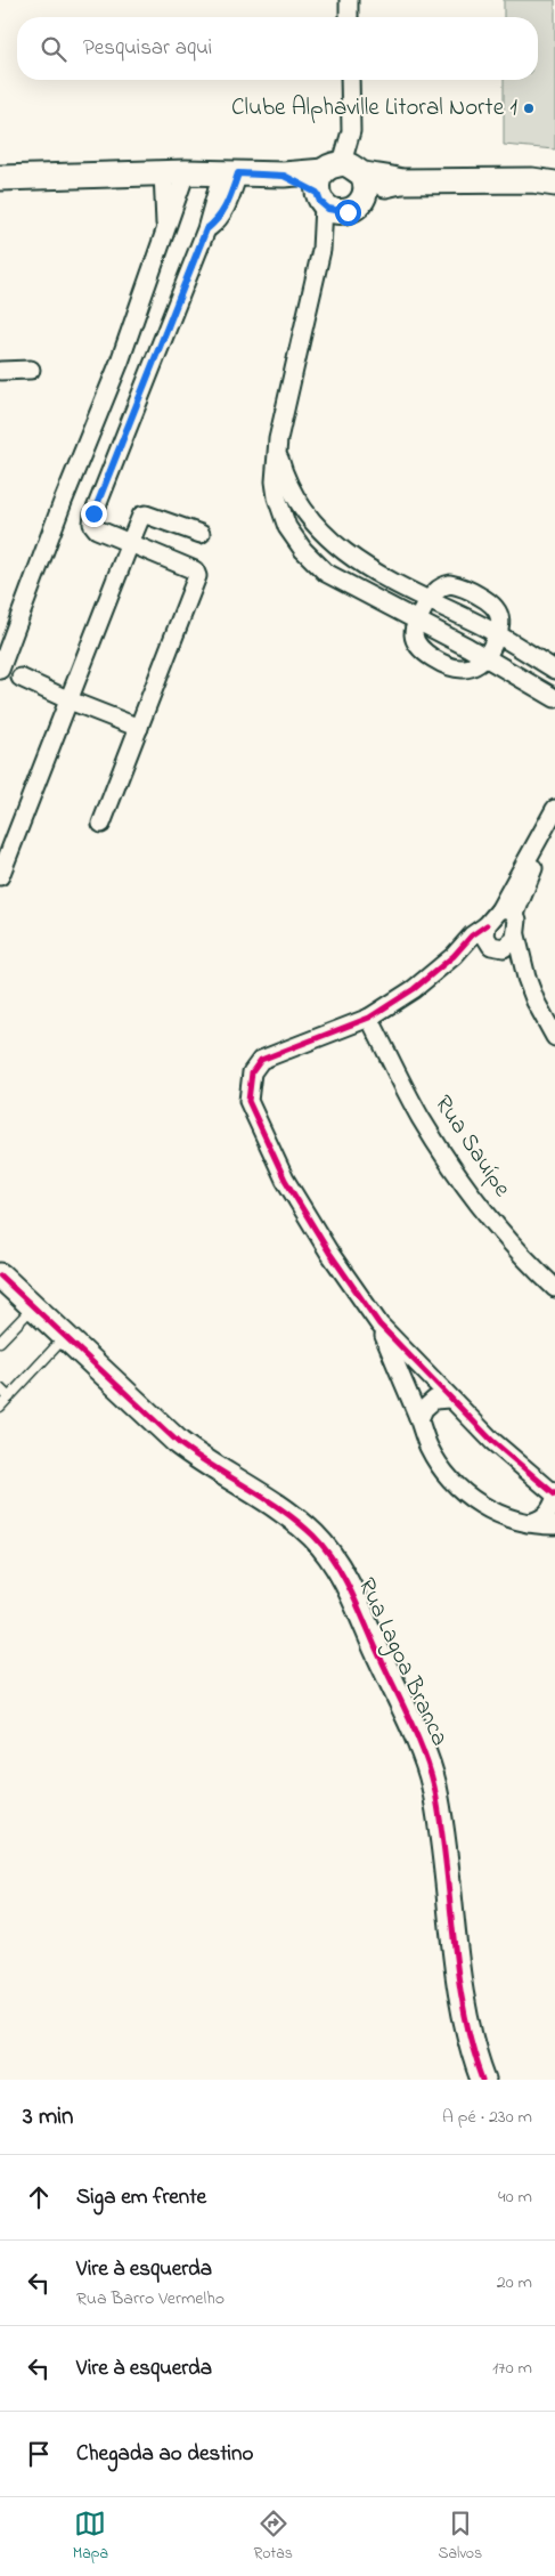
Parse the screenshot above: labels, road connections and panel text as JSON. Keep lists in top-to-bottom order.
{
  "streets": {
    "street": ["Rua Sauípe", "Rua Lagoa Branca"]
  },
  "places": ["Clube Alphaville Litoral Norte 1"],
  "page": {
    "search": "Pesquisar aqui",
    "heading": ["3 min", "A pé · 230 m"],
    "list": [
      ["Siga em frente", "40 m"],
      ["Vire à esquerda", "Rua Barro Vermelho", "20 m"],
      ["Vire à esquerda", "170 m"],
      "Chegada ao destino"
    ],
    "nav": ["Mapa", "Rotas", "Salvos"]
  }
}
